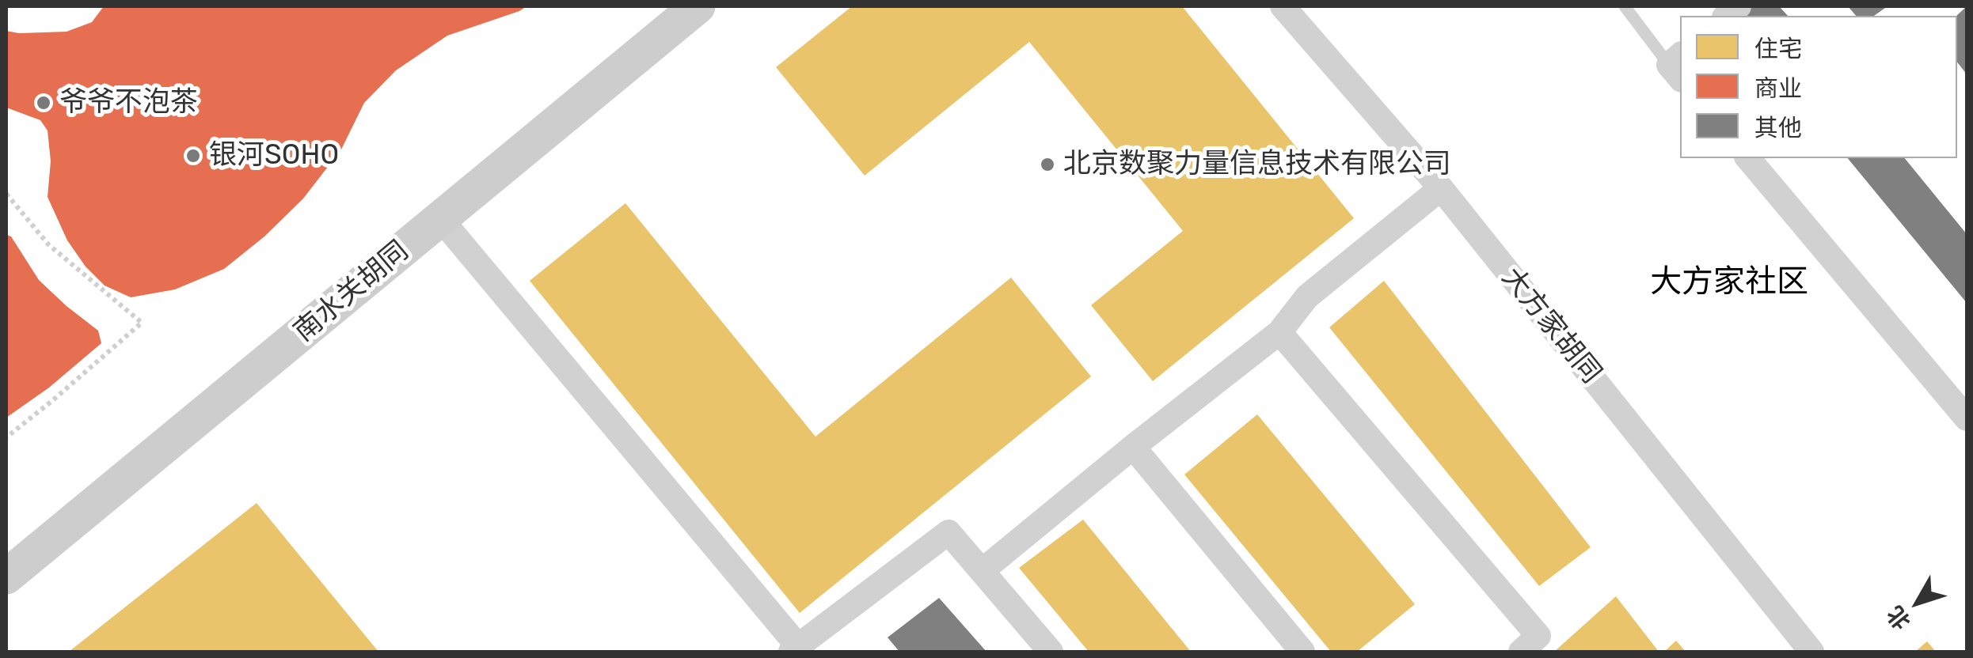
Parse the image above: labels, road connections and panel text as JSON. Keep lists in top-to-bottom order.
{
  "streets": {
    "street": ["南水关胡同", "大方家胡同"]
  },
  "districts": ["大方家社区"],
  "places": ["爷爷不泡茶", "银河SOHO", "北京数聚力量信息技术有限公司"],
  "legend": ["住宅", "商业", "其他"],
  "north": "bottom left"
}
